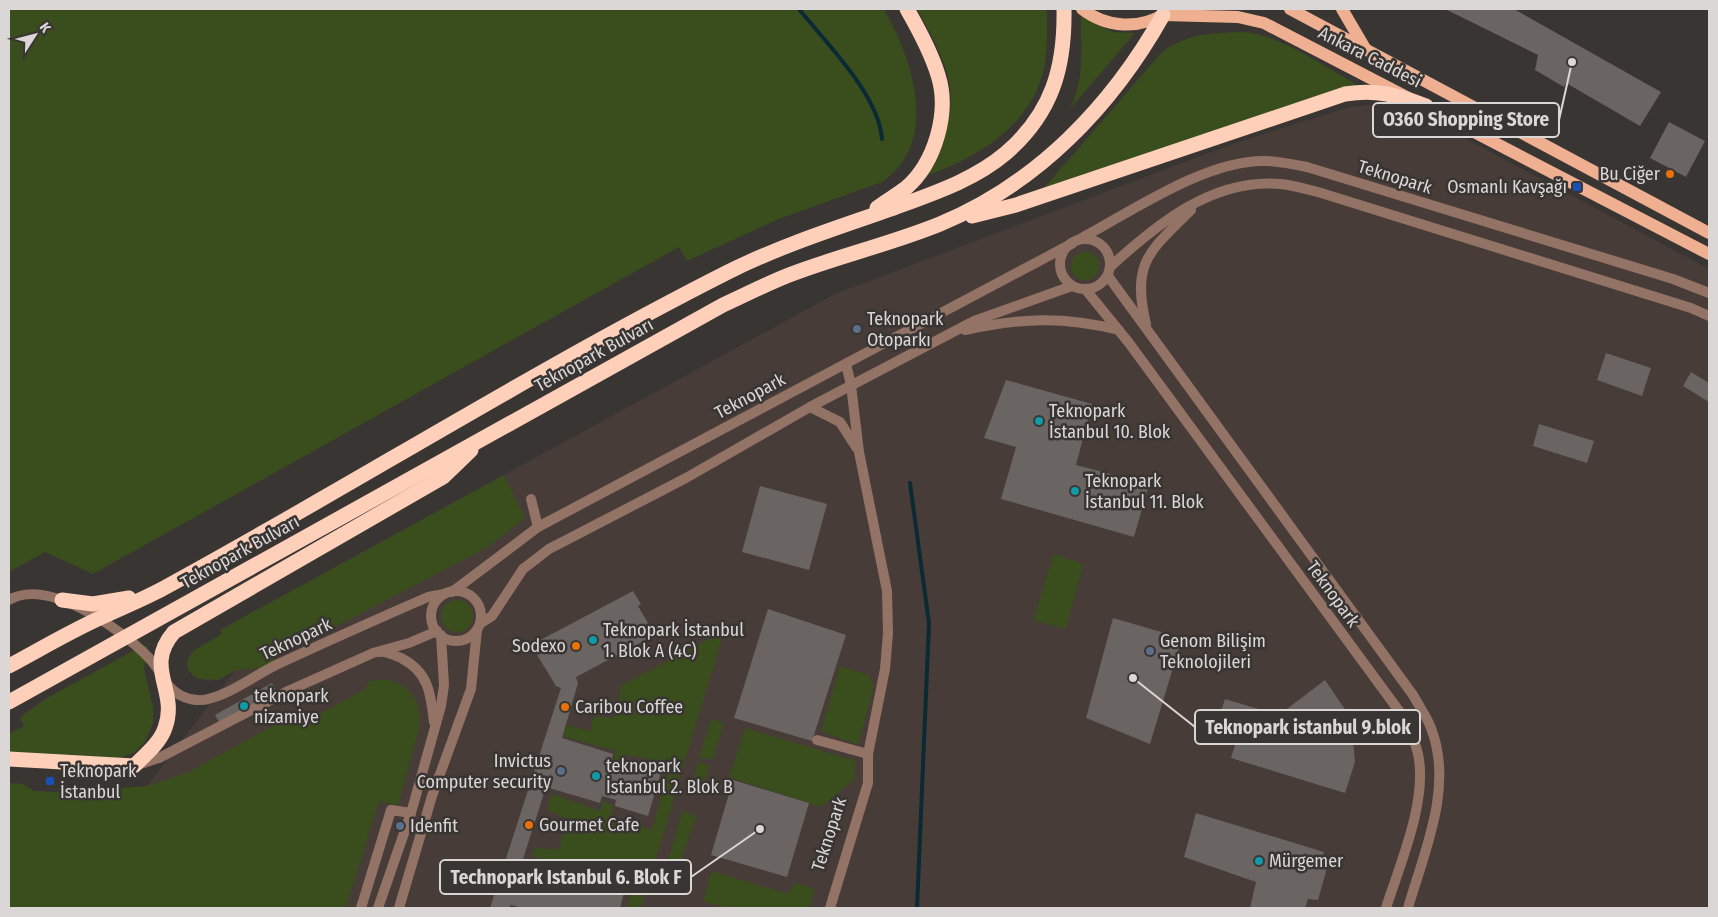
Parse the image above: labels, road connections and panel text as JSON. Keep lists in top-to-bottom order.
{
  "streets": {
    "highway": ["Teknopark Bulvarı"],
    "main road": ["Ankara Caddesi"],
    "street": ["Teknopark"]
  },
  "crossings": [
    ["Ankara Caddesi", "Teknopark Bulvarı"]
  ],
  "places": {
    "other": [
      "O360 Shopping Store",
      "Bu Ciğer",
      "Teknopark Otoparkı",
      "Teknopark İstanbul 10. Blok",
      "Teknopark İstanbul 11. Blok",
      "Teknopark İstanbul 1. Blok A (4C)",
      "Sodexo",
      "Genom Bilişim Teknolojileri",
      "Teknopark istanbul 9.blok",
      "teknopark nizamiye",
      "Caribou Coffee",
      "Invictus Computer security",
      "teknopark İstanbul 2. Blok B",
      "Gourmet Cafe",
      "Idenfit",
      "Technopark Istanbul 6. Blok F",
      "Mürgemer"
    ],
    "transit": ["Osmanlı Kavşağı", "Teknopark İstanbul"]
  },
  "north": "top right"
}
